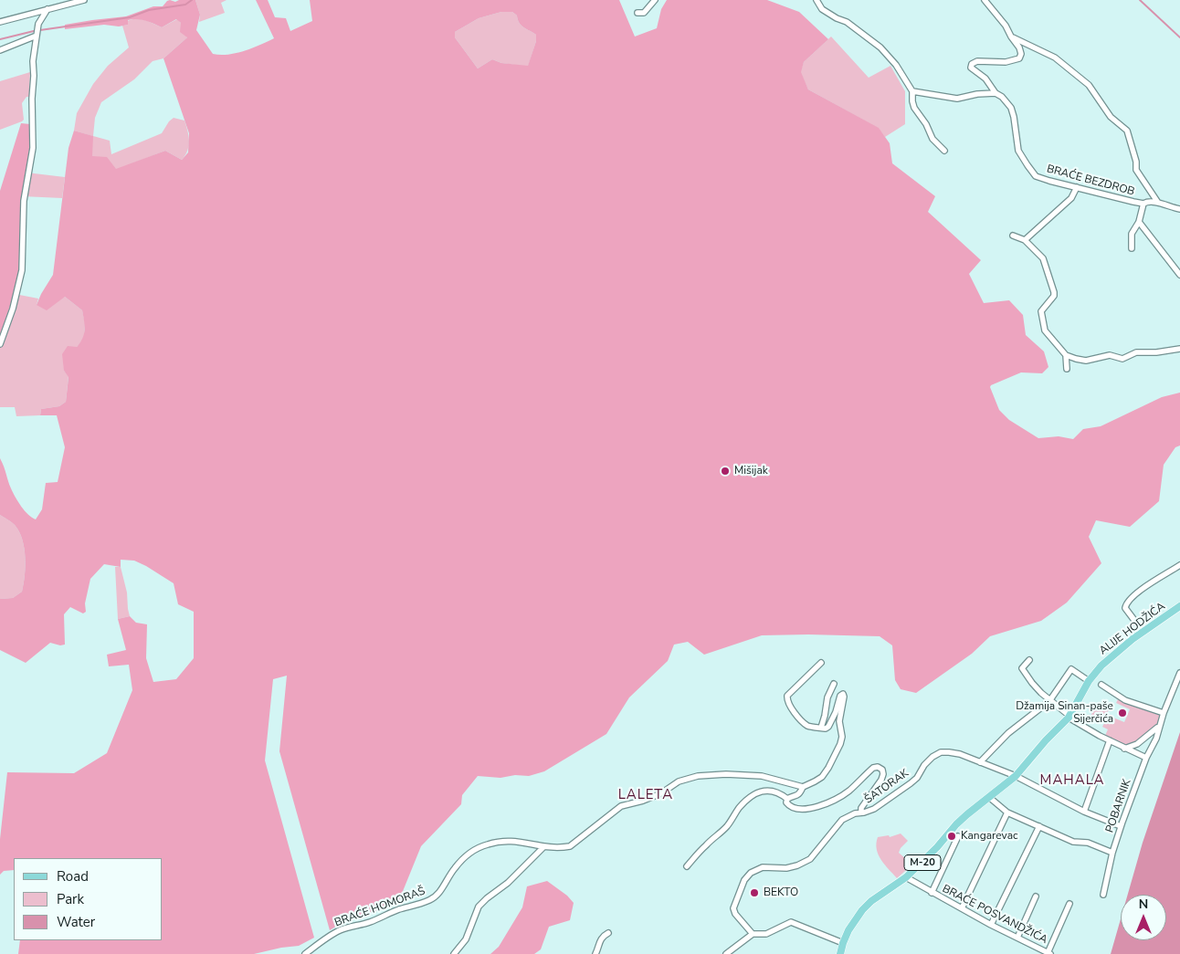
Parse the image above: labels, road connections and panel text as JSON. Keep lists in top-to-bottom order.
{
  "streets": {
    "main road": ["ALIJE HODŽIĆA", "M-20"],
    "street": [
      "BRAĆE BEZDROB",
      "ŠATORAK",
      "POBARNIK",
      "BRAĆE HOMORAŠ",
      "BRAĆE POSVANDŽIĆA"
    ]
  },
  "crossings": [
    ["ALIJE HODŽIĆA", "ŠATORAK"],
    ["ALIJE HODŽIĆA", "M-20"],
    ["ŠATORAK", "POBARNIK"],
    ["ŠATORAK", "M-20"],
    ["M-20", "BRAĆE POSVANDŽIĆA"]
  ],
  "districts": ["MAHALA", "LALETA"],
  "places": [
    "Mišijak",
    "Džamija Sinan-paše Sijerčića",
    "Kangarevac",
    "BEKTO"
  ],
  "legend": ["Road", "Park", "Water"],
  "north": "top"
}
